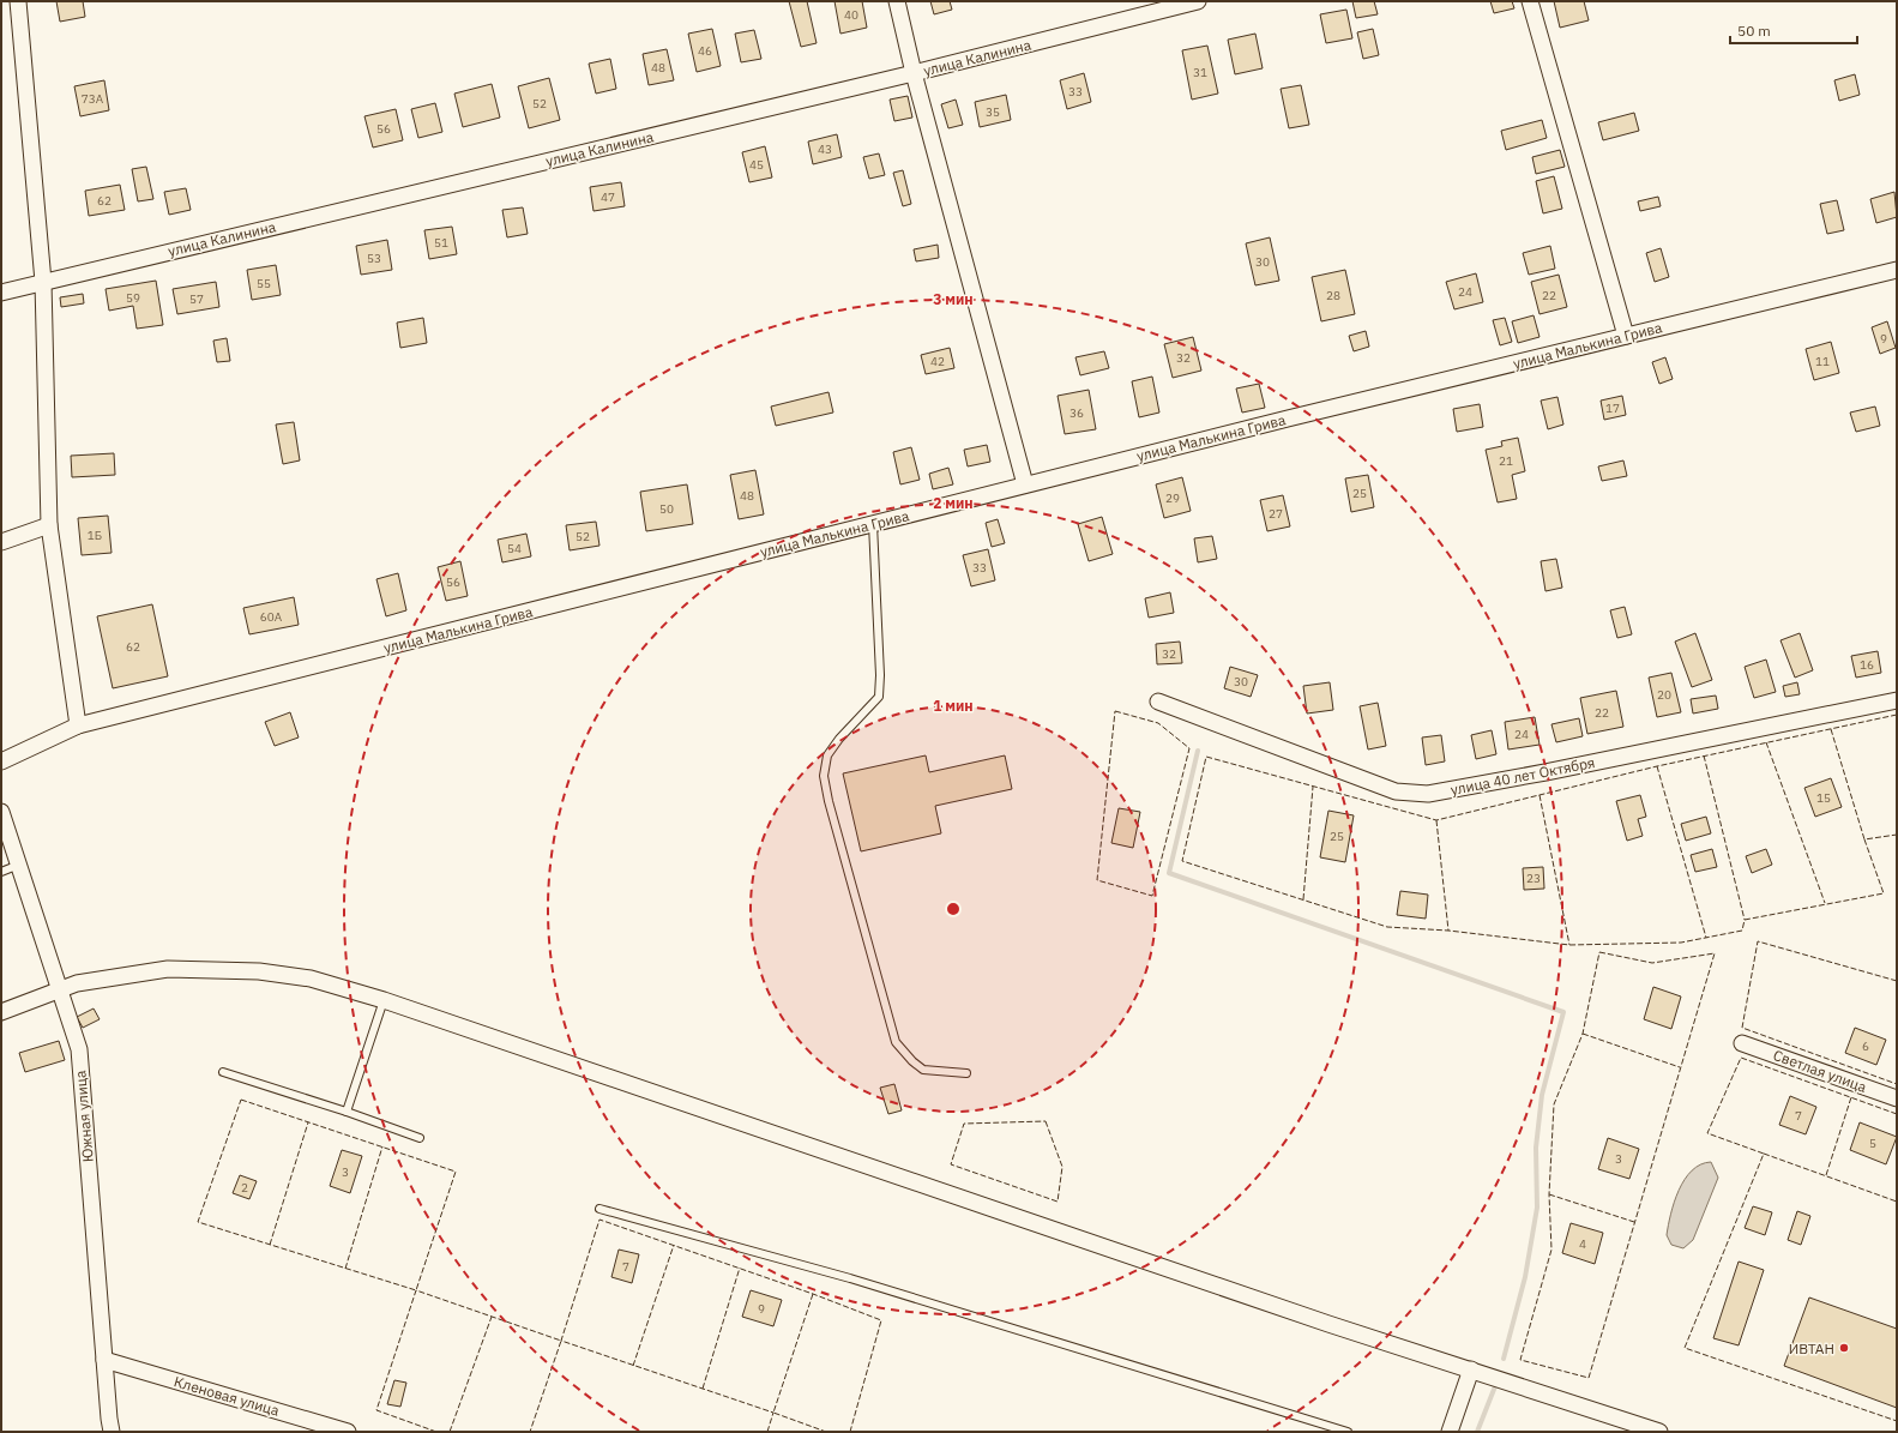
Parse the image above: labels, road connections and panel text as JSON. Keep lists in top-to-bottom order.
{
  "streets": {
    "street": [
      "улица Калинина",
      "улица Малькина Грива",
      "улица 40 лет Октября",
      "Светлая улица",
      "Южная улица",
      "Кленовая улица"
    ]
  },
  "crossings": [
    ["Южная улица", "Кленовая улица"]
  ],
  "places": ["ИВТАН"],
  "house_numbers": [
    "40",
    "46",
    "48",
    "31",
    "33",
    "73А",
    "52",
    "35",
    "56",
    "43",
    "45",
    "47",
    "62",
    "51",
    "53",
    "30",
    "55",
    "24",
    "28",
    "22",
    "59",
    "57",
    "9",
    "32",
    "42",
    "11",
    "17",
    "36",
    "21",
    "25",
    "48",
    "29",
    "50",
    "27",
    "1Б",
    "52",
    "54",
    "33",
    "56",
    "60А",
    "62",
    "32",
    "16",
    "30",
    "20",
    "22",
    "24",
    "15",
    "25",
    "23",
    "6",
    "7",
    "5",
    "3",
    "3",
    "2",
    "4",
    "7",
    "9"
  ],
  "scale_bar": "50 m",
  "rings": ["3 мин", "2 мин", "1 мин"]
}
